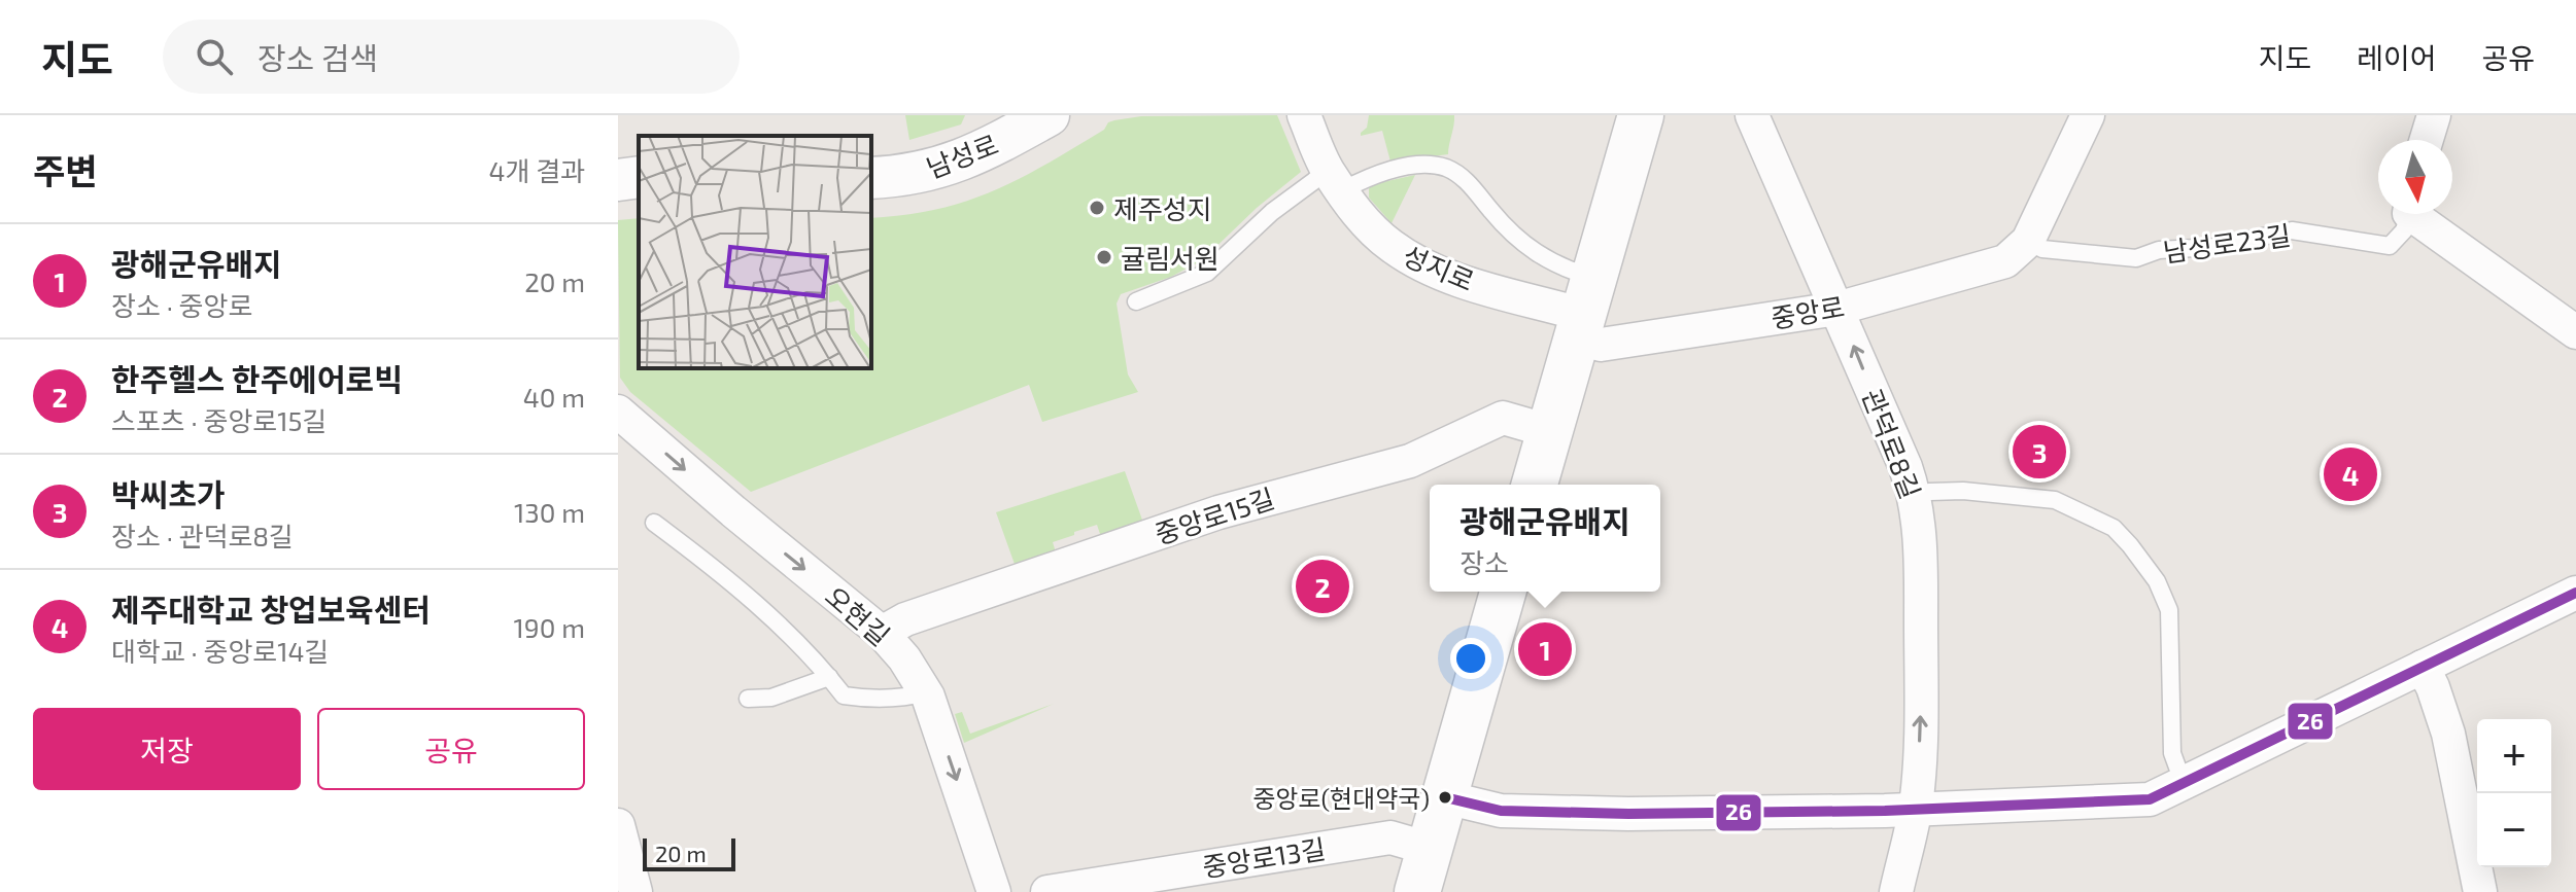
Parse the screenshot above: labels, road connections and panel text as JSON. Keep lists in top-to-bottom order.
{
  "streets": {
    "street": [
      "남성로",
      "남성로23길",
      "성지로",
      "중앙로",
      "관덕로8길",
      "중앙로15길",
      "오현길",
      "중앙로13길"
    ]
  },
  "crossings": [
    ["남성로23길", "중앙로"],
    ["성지로", "중앙로"],
    ["중앙로", "관덕로8길"],
    ["중앙로15길", "오현길"]
  ],
  "one_way": ["관덕로8길", "오현길"],
  "places": ["제주성지", "귤림서원", "중앙로(현대약국)"],
  "lines": ["transit line 26"],
  "scale_bar": "20 m",
  "north": "bottom",
  "page": {
    "header": "지도",
    "search": "장소 검색",
    "nav": ["지도", "레이어", "공유"],
    "heading": ["주변", "4개 결과"],
    "list": [
      {
        "mark": "1",
        "name": "광해군유배지",
        "note": "장소 · 중앙로",
        "value": "20 m"
      },
      {
        "mark": "2",
        "name": "한주헬스 한주에어로빅",
        "note": "스포츠 · 중앙로15길",
        "value": "40 m"
      },
      {
        "mark": "3",
        "name": "박씨초가",
        "note": "장소 · 관덕로8길",
        "value": "130 m"
      },
      {
        "mark": "4",
        "name": "제주대학교 창업보육센터",
        "note": "대학교 · 중앙로14길",
        "value": "190 m"
      }
    ],
    "pins": [
      "3",
      "4",
      "2",
      "1"
    ],
    "popup": ["광해군유배지", "장소"],
    "buttons": ["저장", "공유"],
    "map_buttons": ["+", "−"],
    "scale": "20 m"
  }
}
